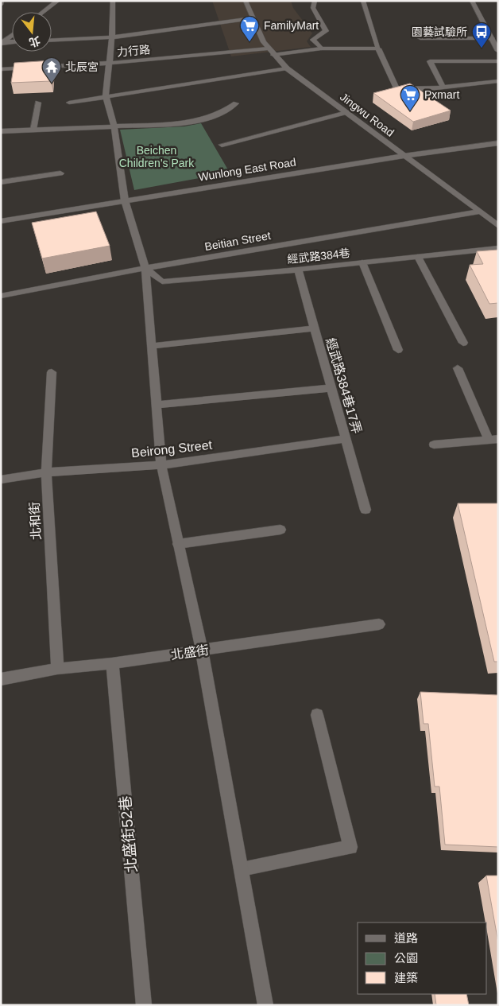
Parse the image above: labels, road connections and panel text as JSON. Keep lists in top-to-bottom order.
{
  "streets": {
    "street": [
      "力行路",
      "Jingwu Road",
      "Wunlong East Road",
      "Beitian Street",
      "經武路384巷",
      "經武路384巷17弄",
      "Beirong Street",
      "北和街",
      "北盛街",
      "北盛街52巷"
    ]
  },
  "crossings": [
    ["力行路", "Jingwu Road"],
    ["Jingwu Road", "Wunlong East Road"],
    ["Jingwu Road", "Beitian Street"],
    ["Beitian Street", "經武路384巷"],
    ["經武路384巷", "經武路384巷17弄"],
    ["經武路384巷17弄", "Beirong Street"],
    ["Beirong Street", "北和街"],
    ["北和街", "北盛街"],
    ["北盛街", "北盛街52巷"]
  ],
  "parks": ["Beichen Children's Park"],
  "places": {
    "supermarket": ["FamilyMart", "Pxmart"],
    "bus stop": ["園藝試驗所"],
    "temple": ["北辰宮"]
  },
  "legend": ["道路", "公園", "建築"],
  "north": "bottom"
}
